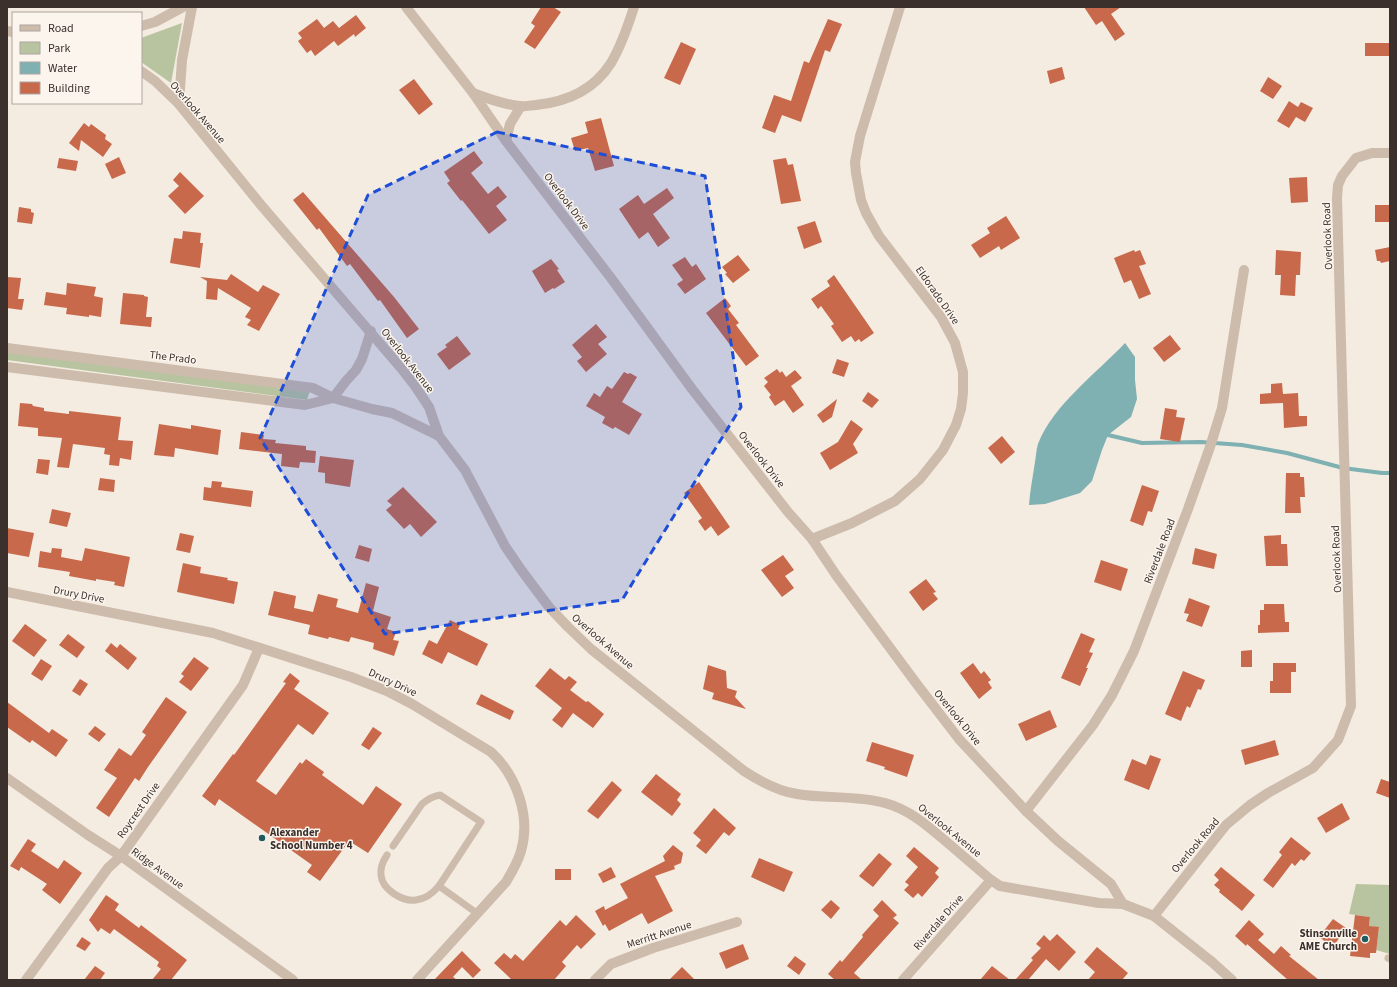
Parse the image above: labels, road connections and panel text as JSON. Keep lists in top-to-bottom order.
{
  "streets": {
    "street": [
      "Overlook Avenue",
      "Overlook Drive",
      "Overlook Road",
      "Eldorado Drive",
      "The Prado",
      "Riverdale Road",
      "Drury Drive",
      "Roycrest Drive",
      "Ridge Avenue",
      "Riverdale Drive",
      "Merritt Avenue"
    ]
  },
  "crossings": [
    ["Overlook Avenue", "Overlook Drive"],
    ["Overlook Avenue", "Overlook Road"],
    ["Overlook Avenue", "The Prado"],
    ["Overlook Avenue", "Riverdale Drive"],
    ["Overlook Drive", "Eldorado Drive"],
    ["Overlook Drive", "Riverdale Road"],
    ["Drury Drive", "Roycrest Drive"],
    ["Roycrest Drive", "Ridge Avenue"]
  ],
  "places": ["Alexander School Number 4", "Stinsonville AME Church"],
  "legend": [
    "Road",
    "Park",
    "Water",
    "Building"
  ]
}
